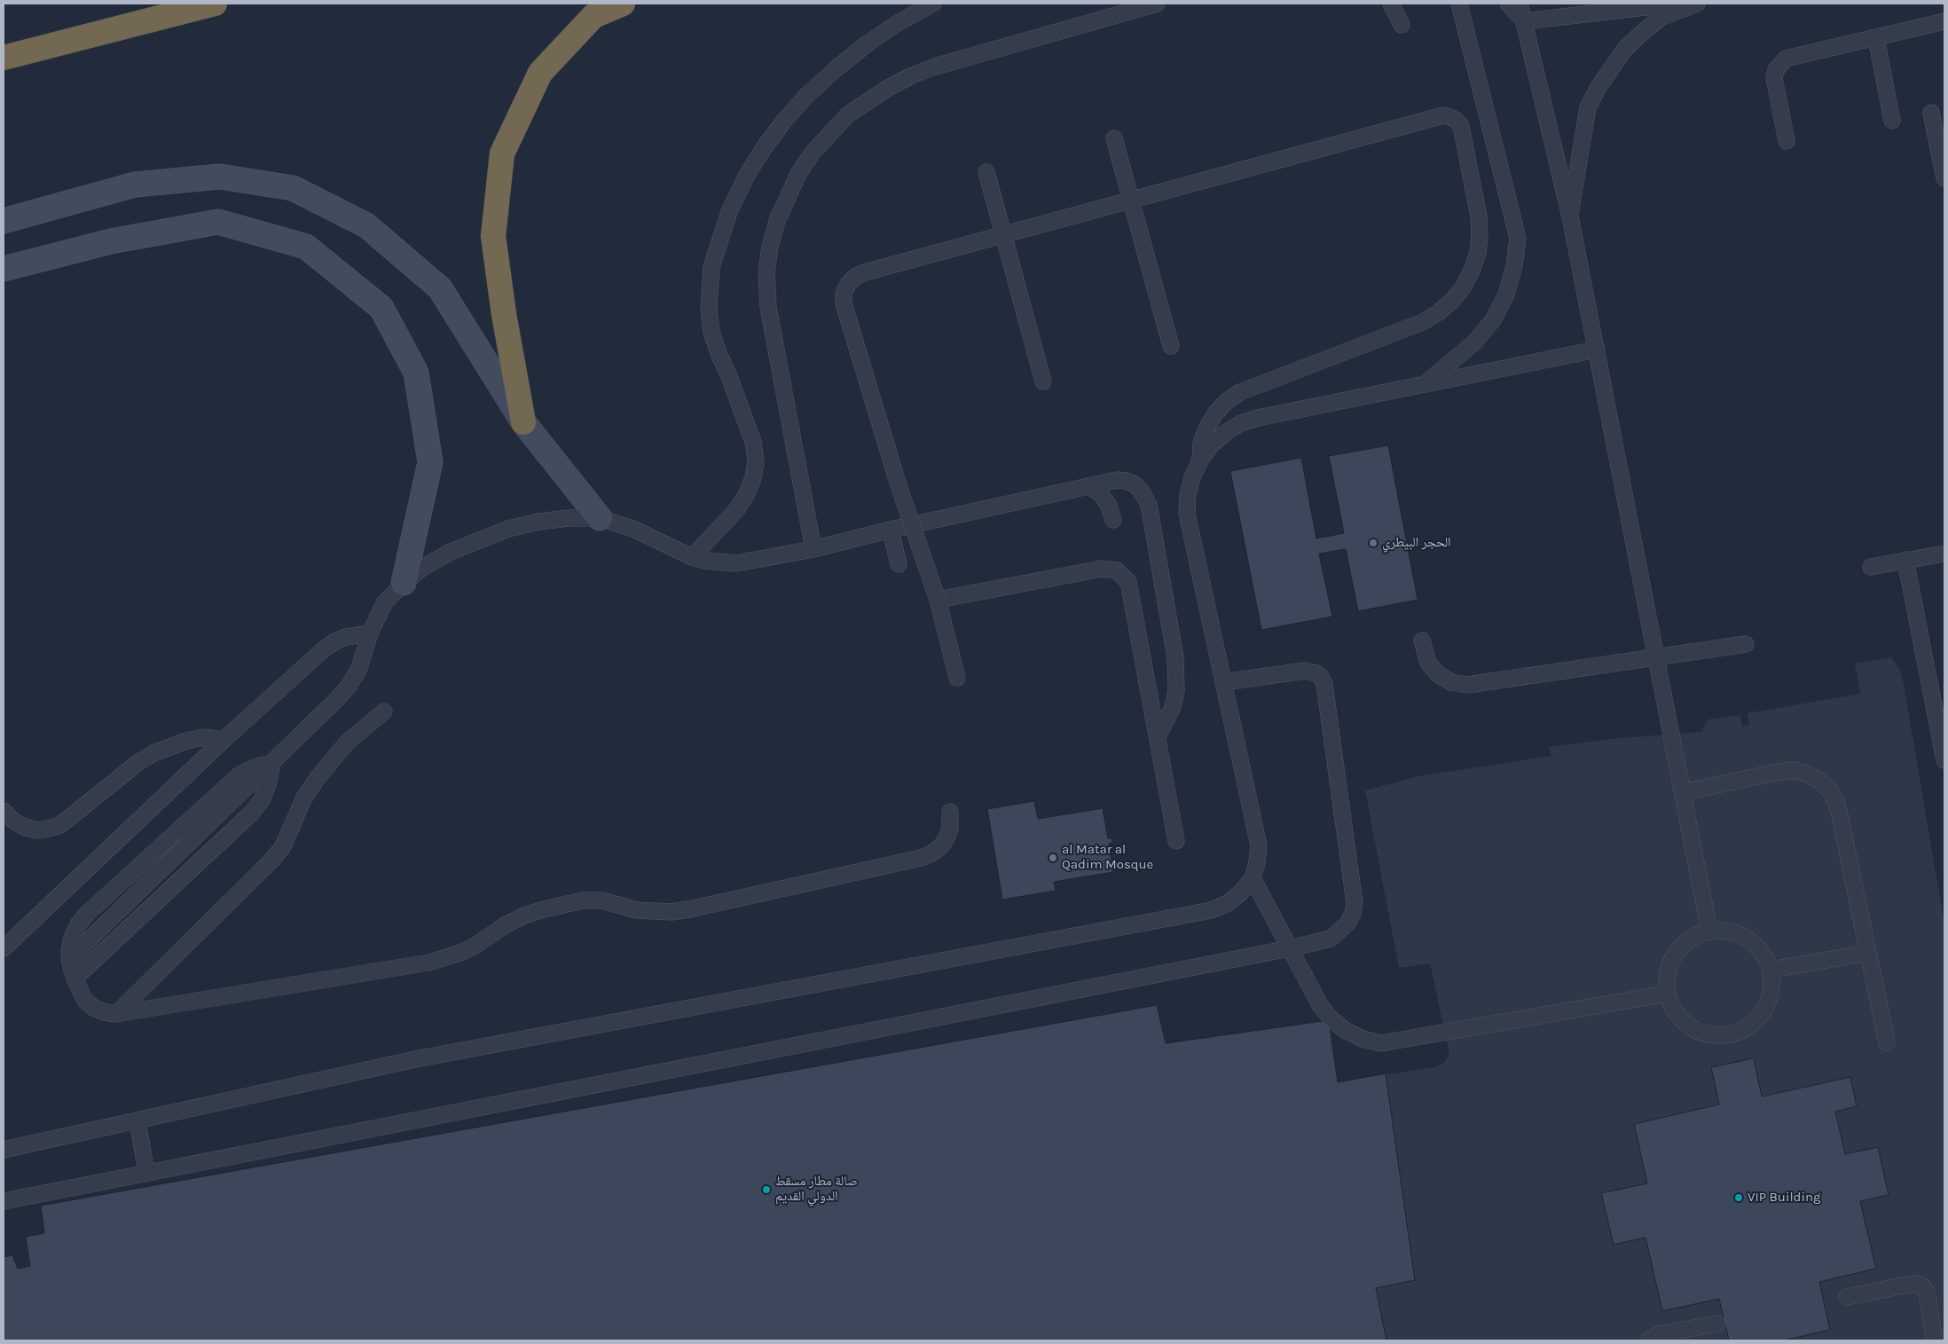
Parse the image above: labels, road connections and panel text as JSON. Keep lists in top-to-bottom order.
{
  "places": [
    "الحجر البيطري",
    "al Matar al Qadim Mosque",
    "صالة مطار مسقط الدولي القديم",
    "VIP Building"
  ]
}
